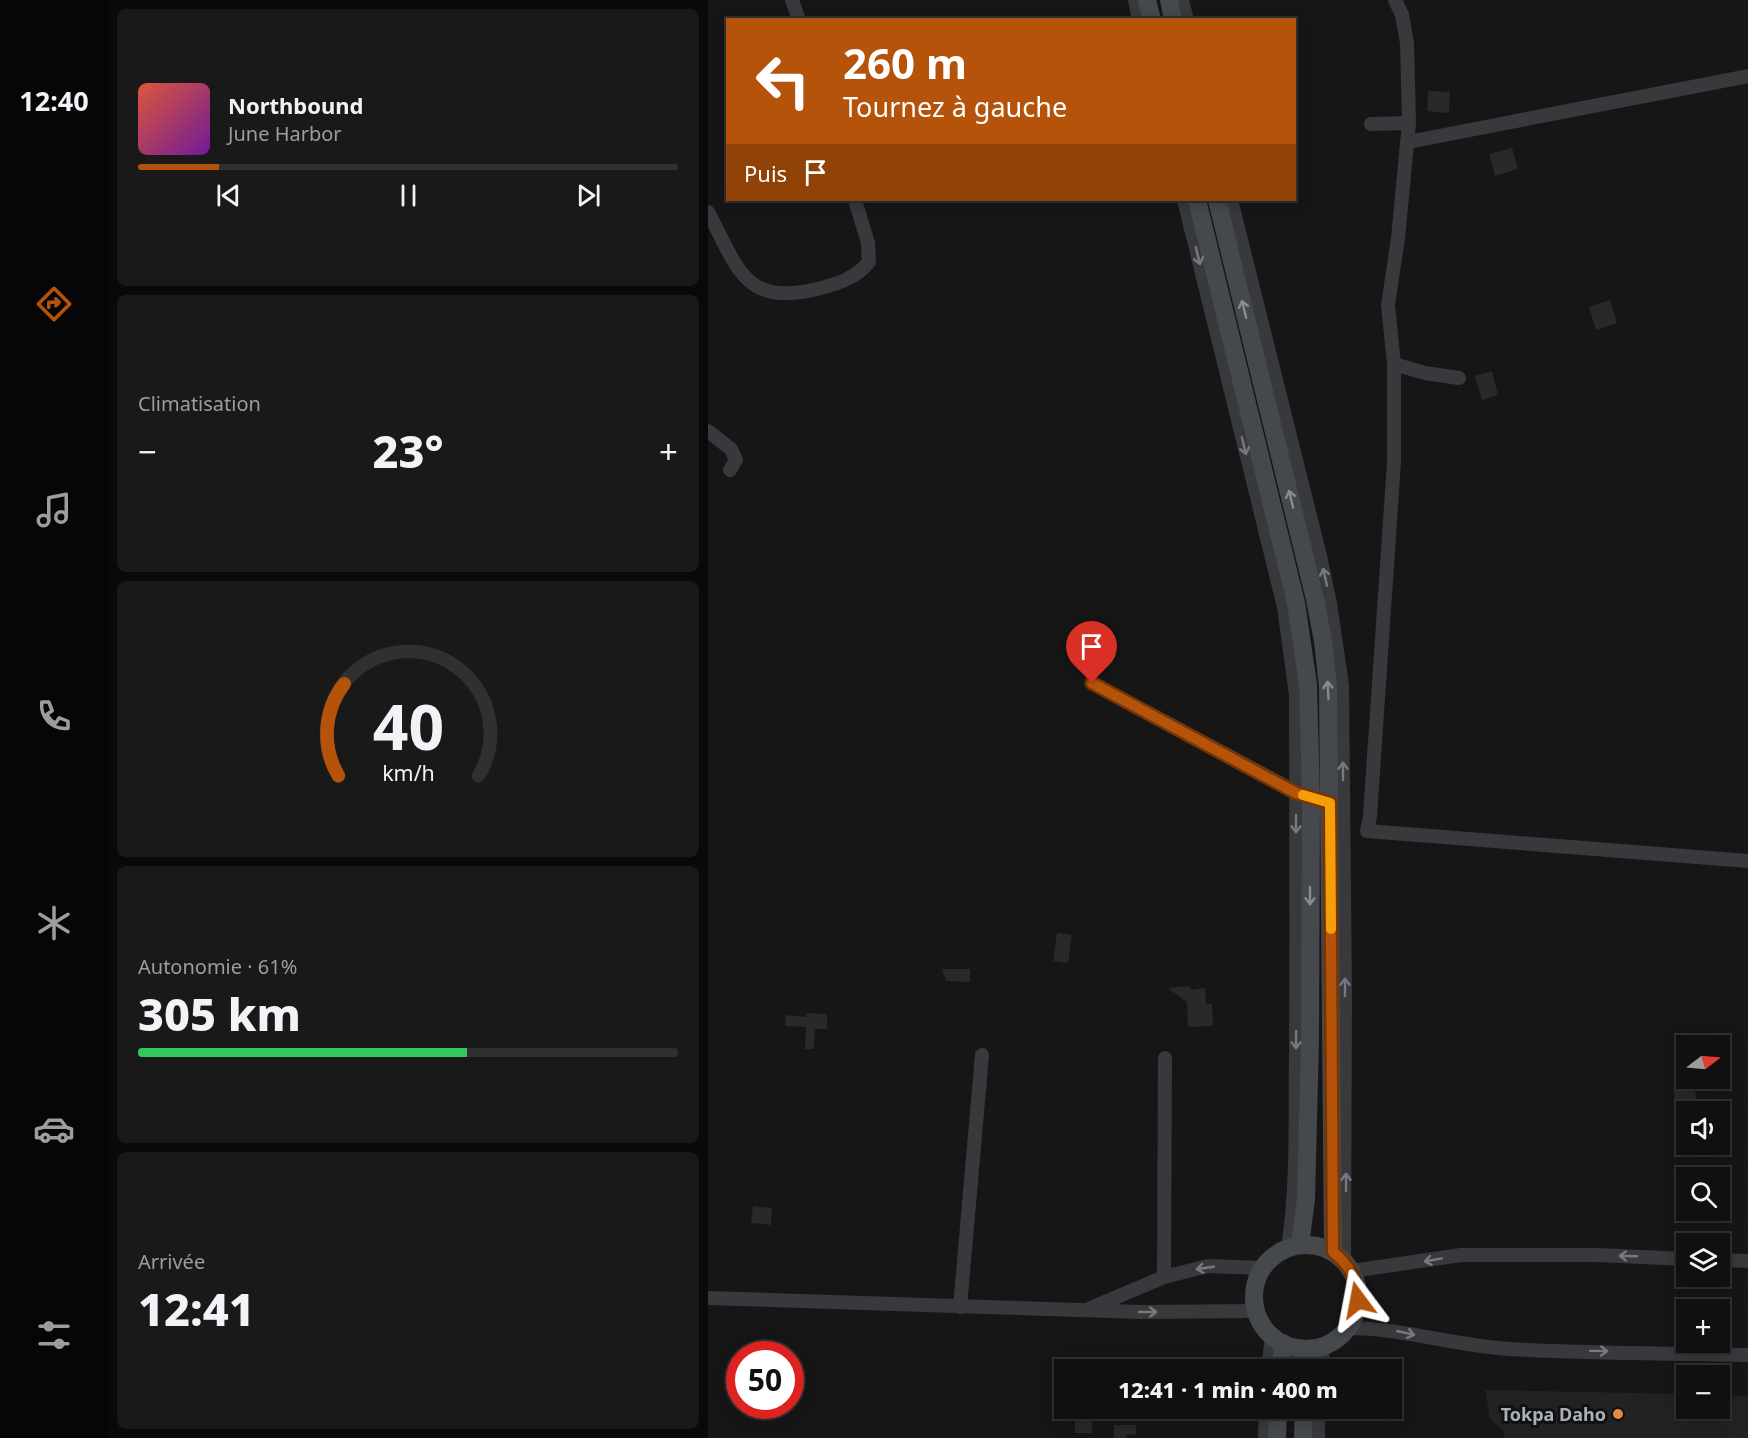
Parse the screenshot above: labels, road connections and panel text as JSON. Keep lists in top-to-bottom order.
{
  "places": ["Tokpa Daho"],
  "north": "right",
  "page": {
    "tabs": "12:40",
    "turn": ["260 m", "Tournez à gauche"],
    "song": ["Northbound", "June Harbor"],
    "then": "Puis",
    "tile": [
      "Climatisation",
      ["Autonomie · 61%", "305 km"],
      ["Arrivée", "12:41"]
    ],
    "heat": ["−", "23°", "+"],
    "map_buttons": ["+", "−"],
    "limit": "50",
    "trip": "12:41 · 1 min · 400 m",
    "gauge": ["40", "km/h"]
  }
}
